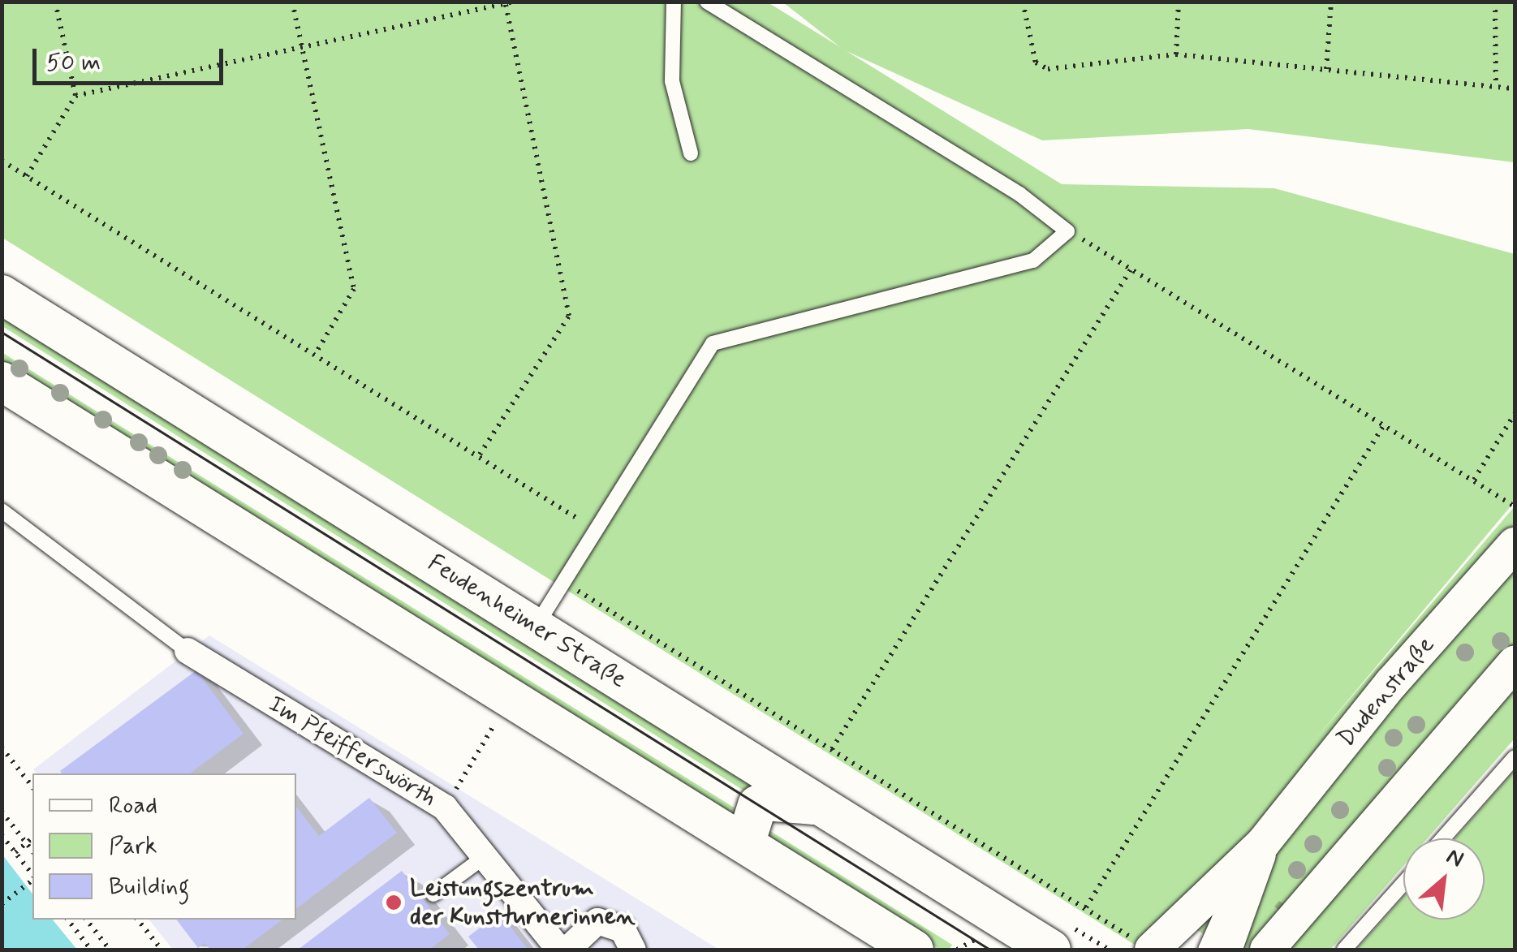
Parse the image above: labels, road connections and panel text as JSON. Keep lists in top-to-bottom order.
{
  "streets": {
    "main road": ["Feudenheimer Straße"],
    "street": ["Dudenstraße", "Im Pfeifferswörth"]
  },
  "places": ["Leistungszentrum der Kunstturnerinnen"],
  "legend": ["Road", "Park", "Building"],
  "scale_bar": "50 m",
  "north": "top right"
}
